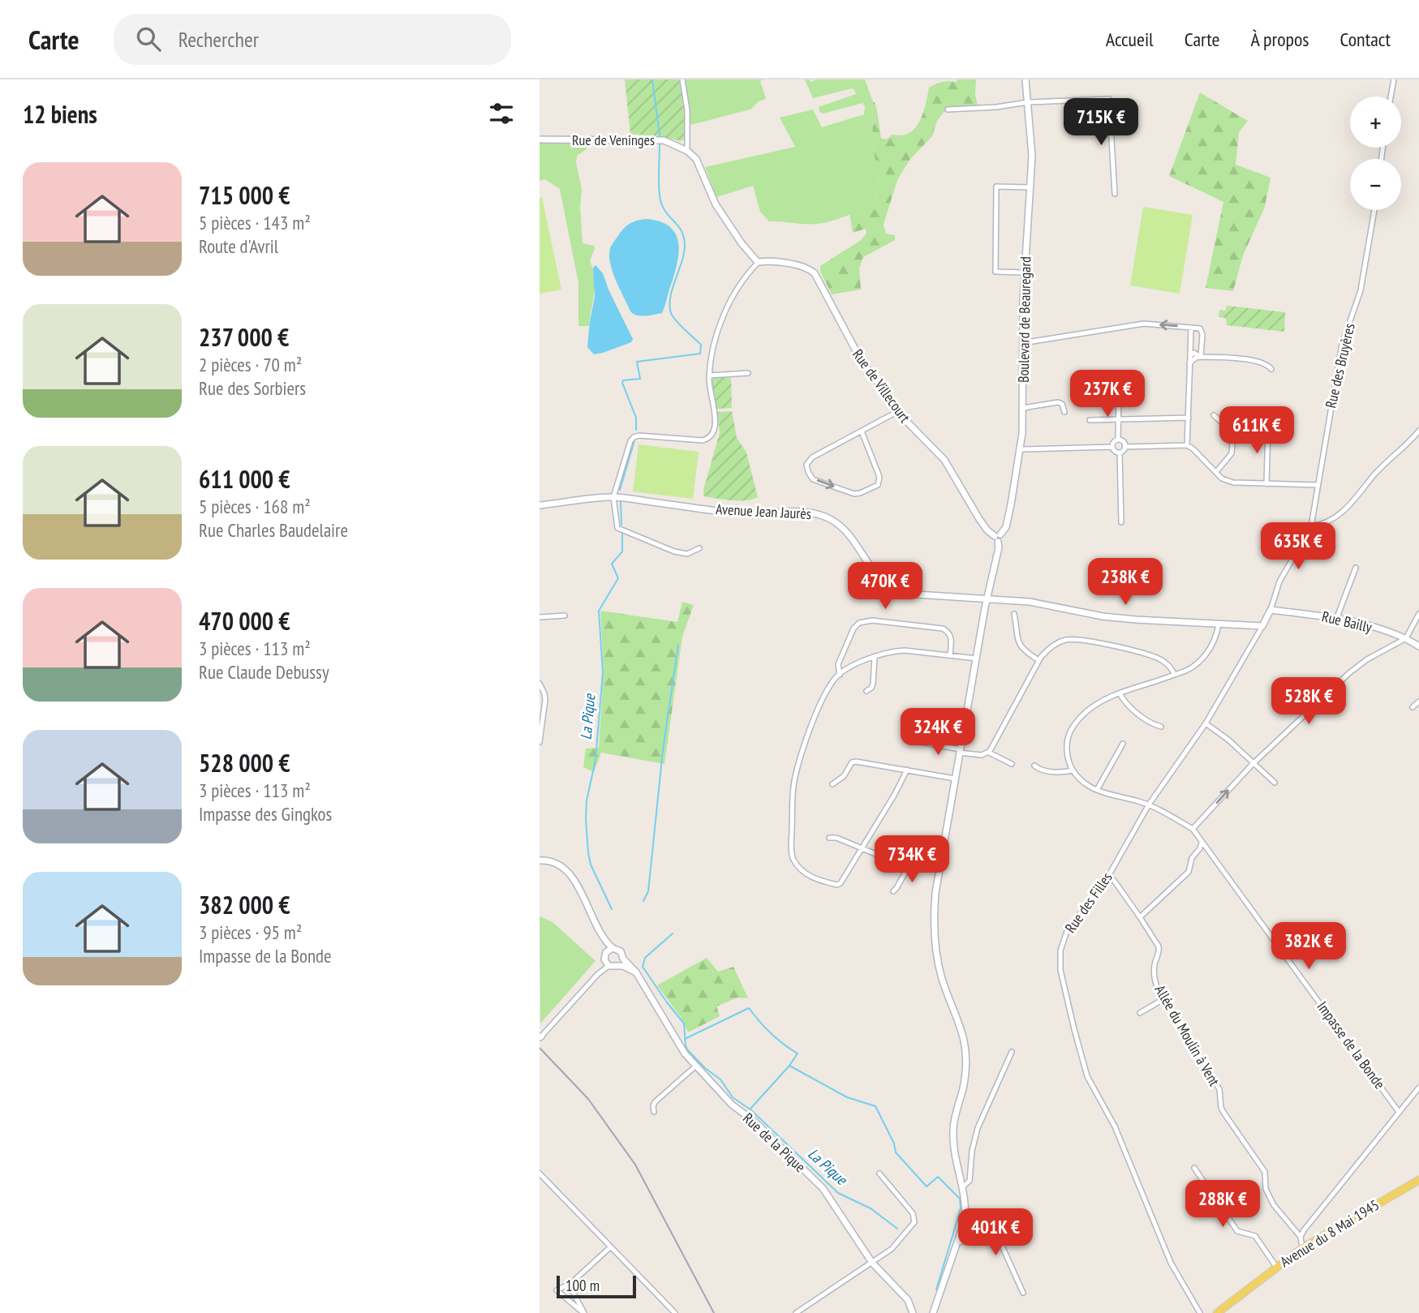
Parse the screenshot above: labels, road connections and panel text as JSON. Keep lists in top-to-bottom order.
{
  "streets": {
    "main road": ["Avenue du 8 Mai 1945"],
    "street": [
      "Rue de Veninges",
      "Boulevard de Beauregard",
      "Rue des Bruyères",
      "Rue de Villecourt",
      "Avenue Jean Jaurès",
      "Rue Bailly",
      "Rue des Filles",
      "Allée du Moulin à Vent",
      "Impasse de la Bonde",
      "Rue de la Pique"
    ]
  },
  "crossings": [
    ["Boulevard de Beauregard", "Rue de Villecourt"],
    ["Boulevard de Beauregard", "Avenue Jean Jaurès"],
    ["Rue des Bruyères", "Rue Bailly"],
    ["Rue des Bruyères", "Rue des Filles"],
    ["Avenue Jean Jaurès", "Rue des Filles"],
    ["Rue Bailly", "Rue des Filles"],
    ["Rue des Filles", "Allée du Moulin à Vent"]
  ],
  "water": ["La Pique"],
  "scale_bar": "100 m",
  "page": {
    "header": "Carte",
    "search": "Rechercher",
    "nav": [
      "Accueil",
      "Carte",
      "À propos",
      "Contact"
    ],
    "heading": "12 biens",
    "map_buttons": ["+", "−"],
    "price": [
      "715K €",
      "237K €",
      "611K €",
      "635K €",
      "238K €",
      "470K €",
      "528K €",
      "324K €",
      "734K €",
      "382K €",
      "288K €",
      "401K €"
    ],
    "list": [
      {
        "name": "715 000 €",
        "note": "5 pièces · 143 m² · Route d'Avril"
      },
      {
        "name": "237 000 €",
        "note": "2 pièces · 70 m² · Rue des Sorbiers"
      },
      {
        "name": "611 000 €",
        "note": "5 pièces · 168 m² · Rue Charles Baudelaire"
      },
      {
        "name": "470 000 €",
        "note": "3 pièces · 113 m² · Rue Claude Debussy"
      },
      {
        "name": "528 000 €",
        "note": "3 pièces · 113 m² · Impasse des Gingkos"
      },
      {
        "name": "382 000 €",
        "note": "3 pièces · 95 m² · Impasse de la Bonde"
      }
    ],
    "scale": "100 m"
  }
}
